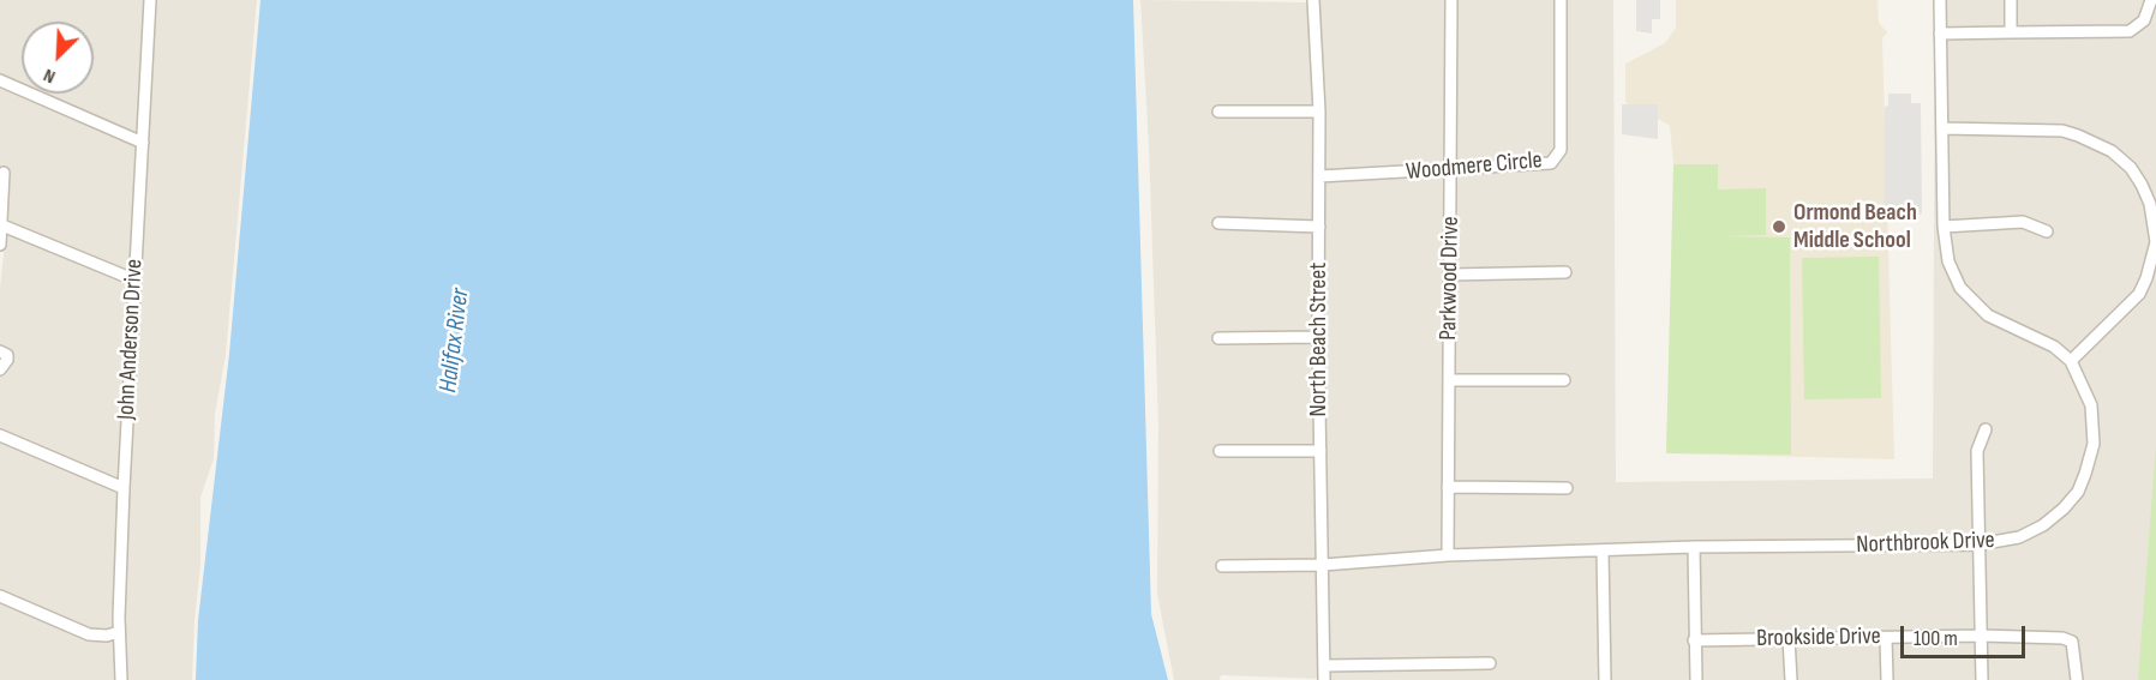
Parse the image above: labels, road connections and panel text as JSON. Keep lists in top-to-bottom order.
{
  "streets": {
    "street": [
      "Woodmere Circle",
      "Parkwood Drive",
      "John Anderson Drive",
      "North Beach Street",
      "Northbrook Drive",
      "Brookside Drive"
    ]
  },
  "crossings": [
    ["Woodmere Circle", "Parkwood Drive"],
    ["Woodmere Circle", "North Beach Street"],
    ["Parkwood Drive", "Northbrook Drive"],
    ["North Beach Street", "Northbrook Drive"]
  ],
  "water": ["Halifax River"],
  "places": ["Ormond Beach Middle School"],
  "scale_bar": "100 m",
  "north": "bottom left"
}
